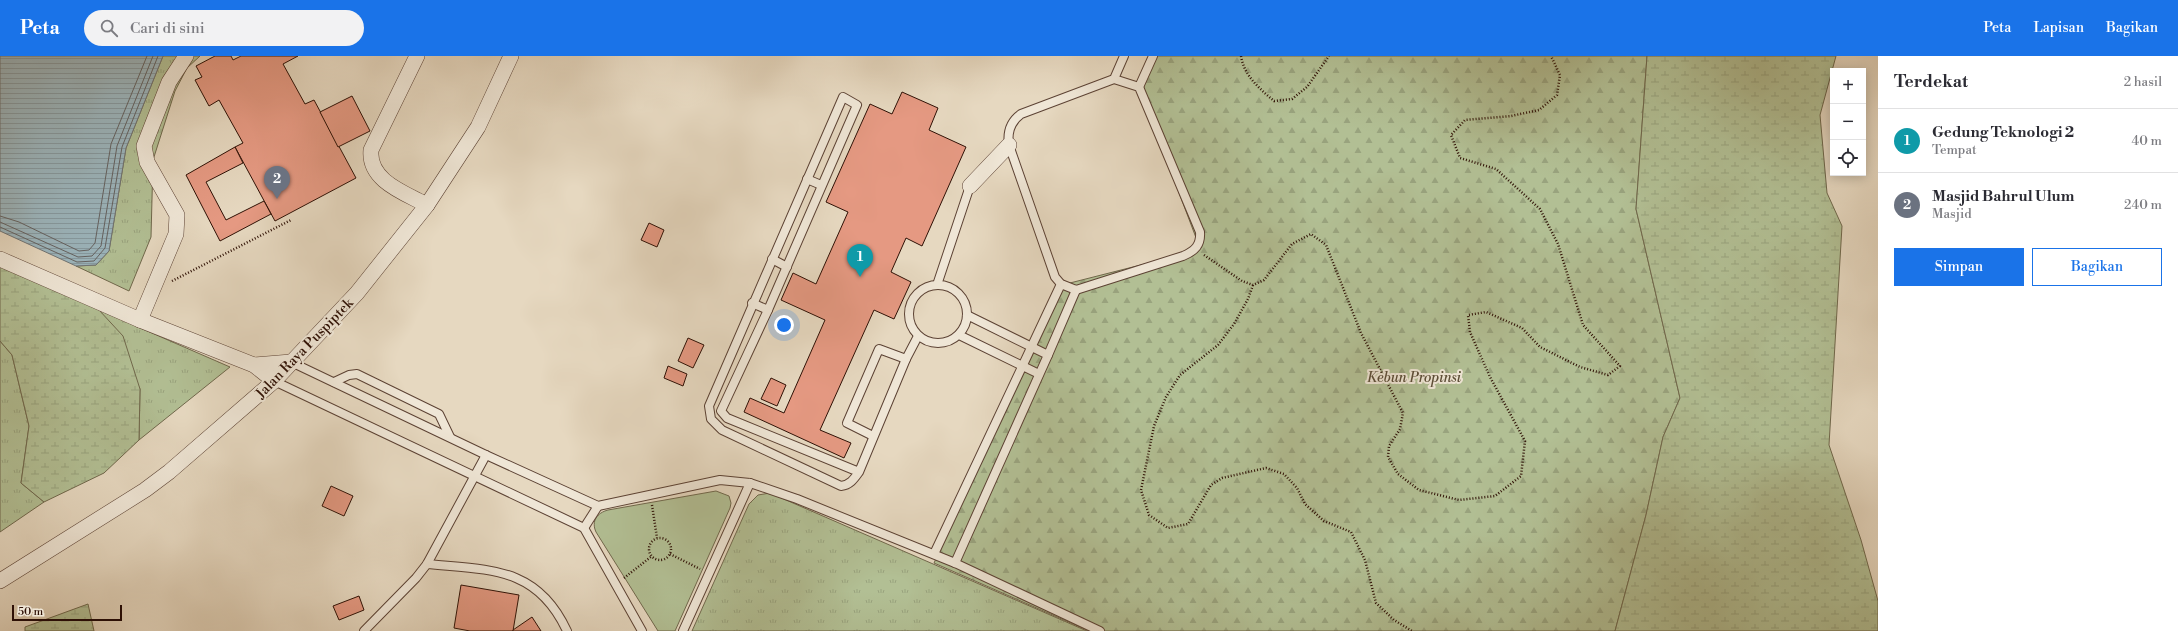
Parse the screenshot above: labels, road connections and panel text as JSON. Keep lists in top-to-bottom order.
{
  "streets": {
    "street": ["Jalan Raya Puspiptek"]
  },
  "parks": ["Kebun Propinsi"],
  "scale_bar": "50 m",
  "page": {
    "header": "Peta",
    "search": "Cari di sini",
    "nav": ["Peta", "Lapisan", "Bagikan"],
    "heading": ["Terdekat", "2 hasil"],
    "map_buttons": ["+", "−"],
    "list": [
      {
        "mark": "1",
        "name": "Gedung Teknologi 2",
        "note": "Tempat",
        "value": "40 m"
      },
      {
        "mark": "2",
        "name": "Masjid Bahrul Ulum",
        "note": "Masjid",
        "value": "240 m"
      }
    ],
    "pins": ["2", "1"],
    "buttons": ["Simpan", "Bagikan"],
    "scale": "50 m"
  }
}
